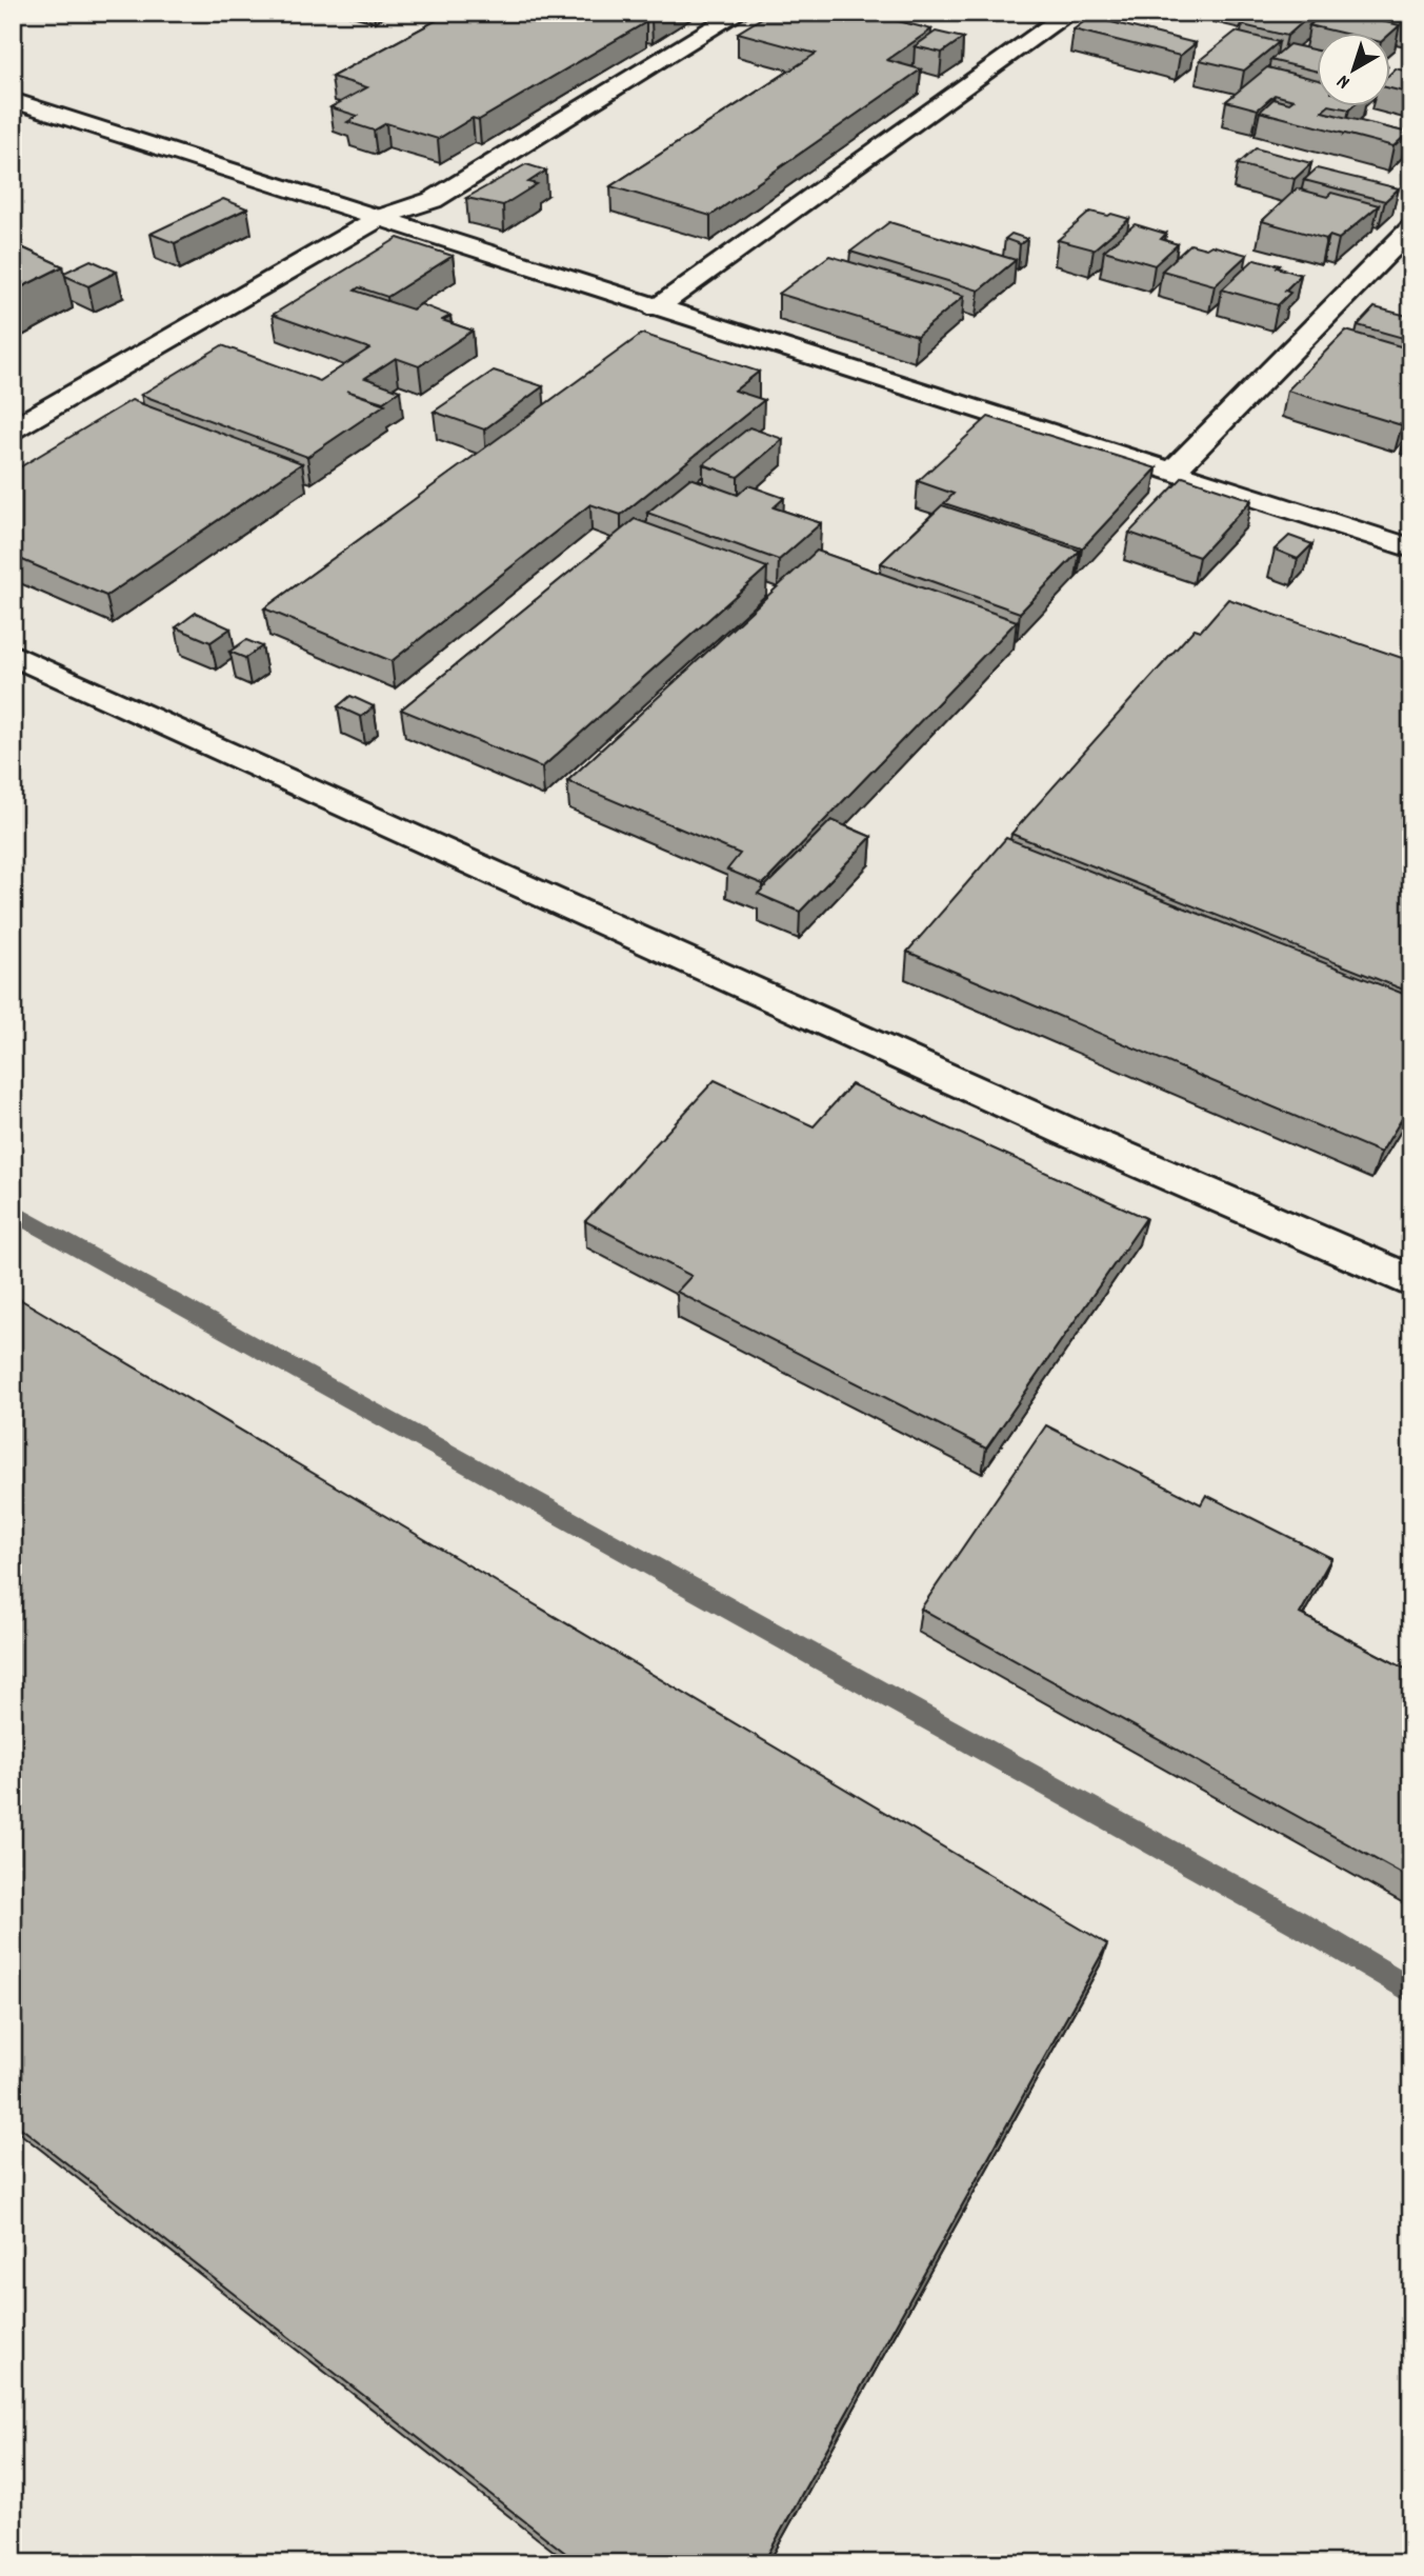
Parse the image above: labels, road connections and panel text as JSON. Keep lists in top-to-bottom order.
{
  "north": "bottom left"
}
